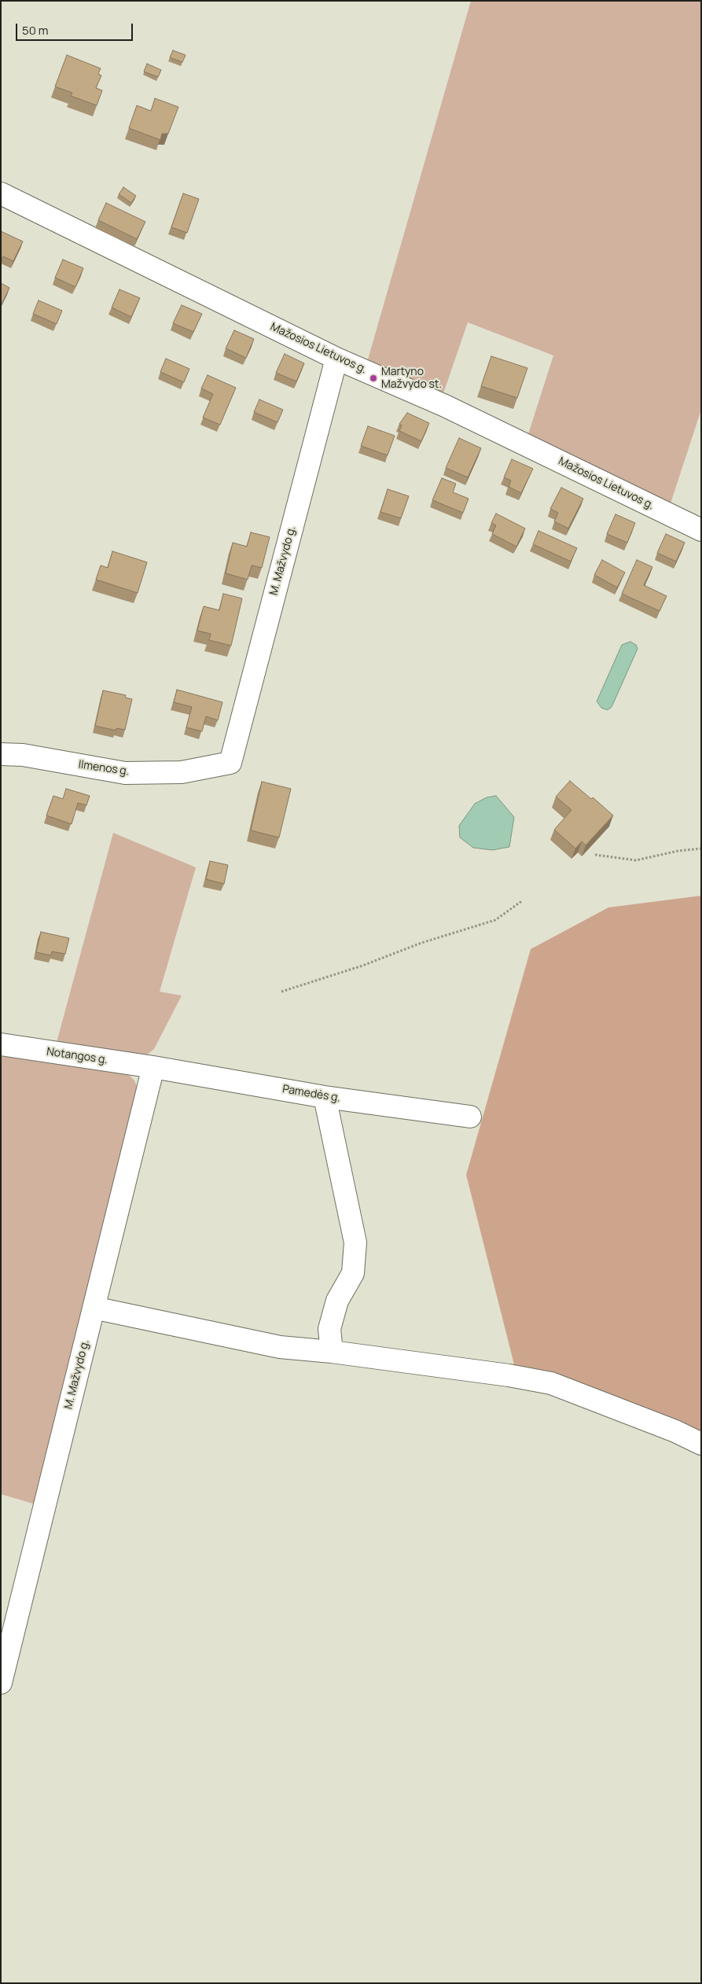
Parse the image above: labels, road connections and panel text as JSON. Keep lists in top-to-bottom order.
{
  "streets": {
    "street": [
      "Mažosios Lietuvos g.",
      "M. Mažvydo g.",
      "Ilmenos g.",
      "Notangos g.",
      "Pamedės g."
    ]
  },
  "crossings": [
    ["Mažosios Lietuvos g.", "M. Mažvydo g."],
    ["M. Mažvydo g.", "Ilmenos g."],
    ["M. Mažvydo g.", "Notangos g."],
    ["M. Mažvydo g.", "Pamedės g."],
    ["Notangos g.", "Pamedės g."]
  ],
  "places": ["Martyno Mažvydo st."],
  "scale_bar": "50 m"
}
